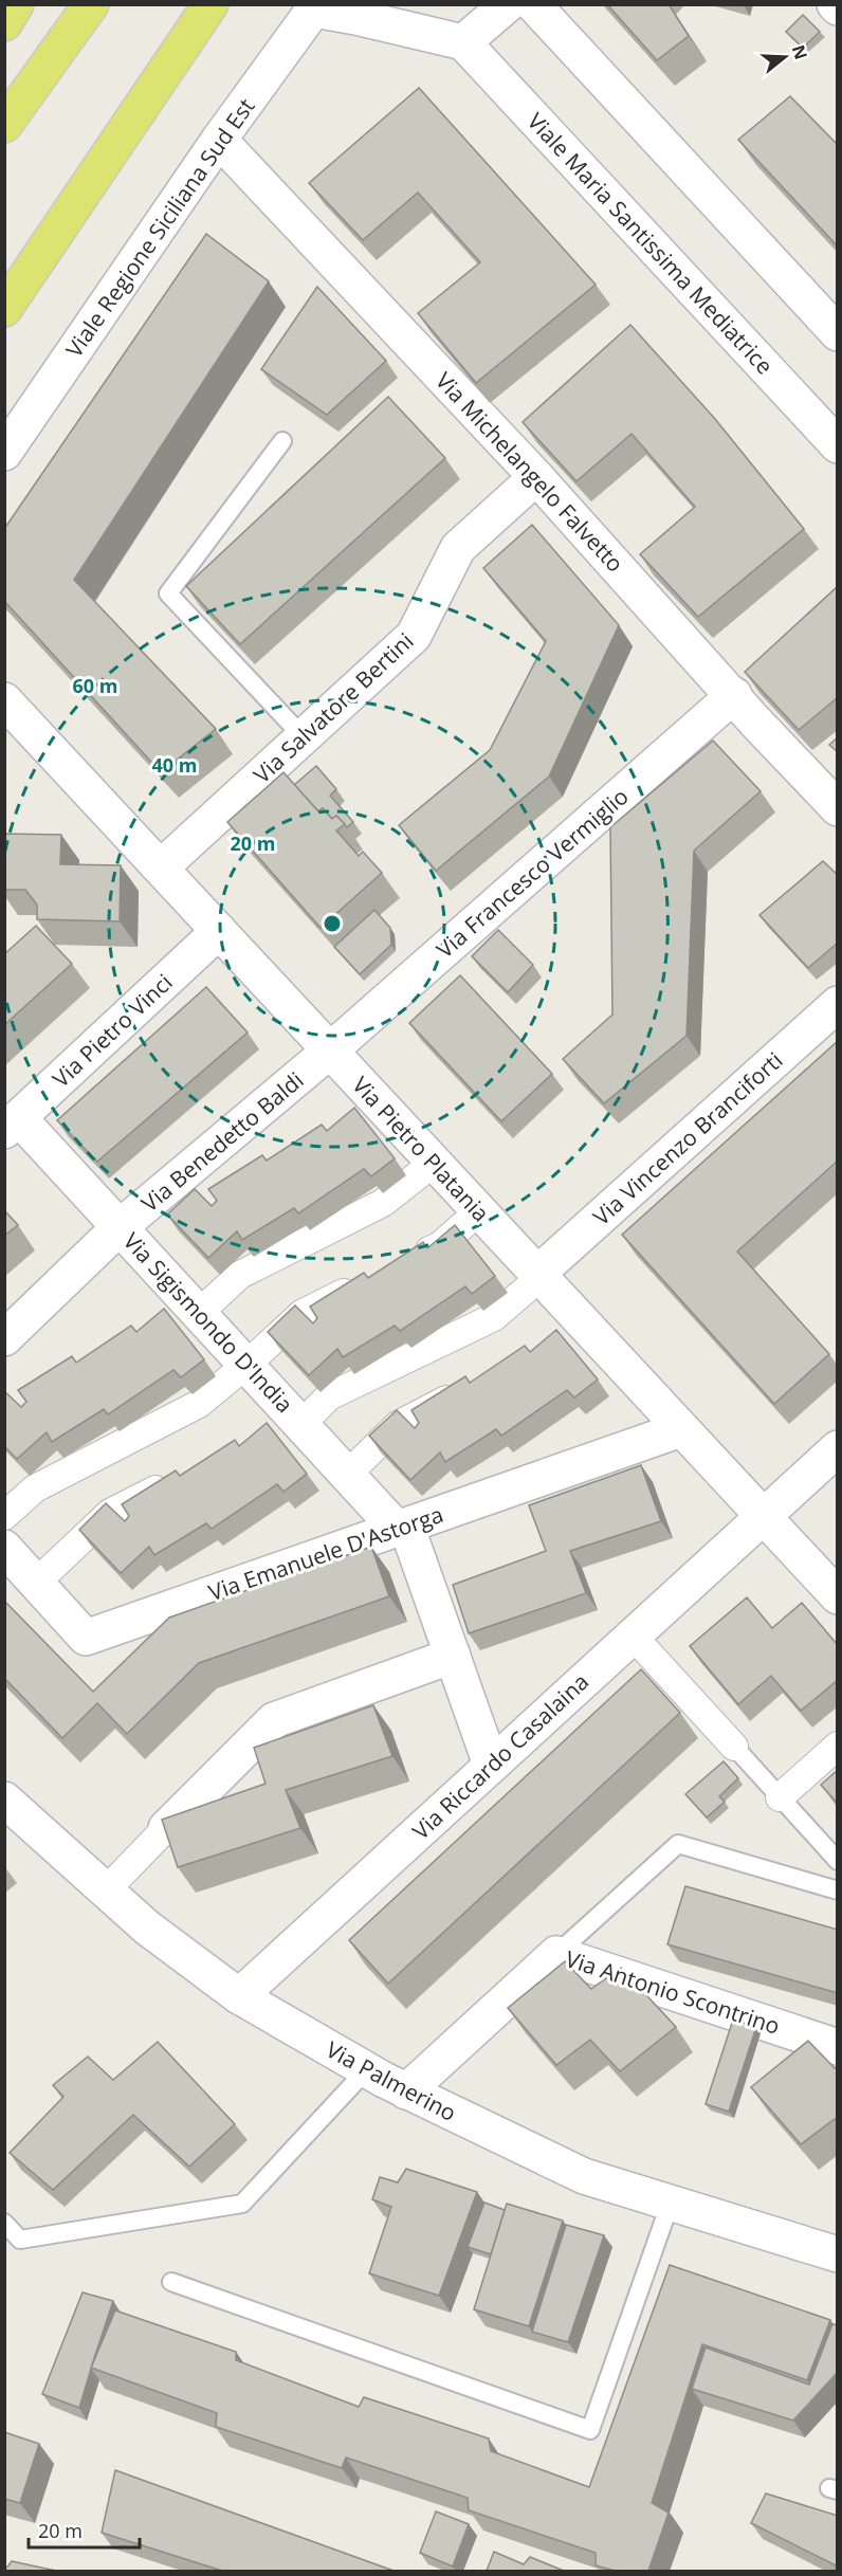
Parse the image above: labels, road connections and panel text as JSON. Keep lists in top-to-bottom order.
{
  "streets": {
    "street": [
      "Viale Regione Siciliana Sud Est",
      "Viale Maria Santissima Mediatrice",
      "Via Michelangelo Falvetto",
      "Via Salvatore Bertini",
      "Via Francesco Vermiglio",
      "Via Pietro Vinci",
      "Via Vincenzo Branciforti",
      "Via Benedetto Baldi",
      "Via Pietro Platania",
      "Via Sigismondo D'India",
      "Via Emanuele D'Astorga",
      "Via Riccardo Casalaina",
      "Via Antonio Scontrino",
      "Via Palmerino"
    ]
  },
  "crossings": [
    ["Viale Regione Siciliana Sud Est", "Via Michelangelo Falvetto"],
    ["Via Michelangelo Falvetto", "Via Salvatore Bertini"],
    ["Via Michelangelo Falvetto", "Via Francesco Vermiglio"],
    ["Via Salvatore Bertini", "Via Pietro Platania"],
    ["Via Francesco Vermiglio", "Via Benedetto Baldi"],
    ["Via Francesco Vermiglio", "Via Pietro Platania"],
    ["Via Pietro Vinci", "Via Pietro Platania"],
    ["Via Pietro Vinci", "Via Sigismondo D'India"],
    ["Via Vincenzo Branciforti", "Via Pietro Platania"],
    ["Via Benedetto Baldi", "Via Pietro Platania"],
    ["Via Benedetto Baldi", "Via Sigismondo D'India"],
    ["Via Pietro Platania", "Via Emanuele D'Astorga"],
    ["Via Pietro Platania", "Via Riccardo Casalaina"],
    ["Via Sigismondo D'India", "Via Emanuele D'Astorga"],
    ["Via Sigismondo D'India", "Via Riccardo Casalaina"],
    ["Via Riccardo Casalaina", "Via Palmerino"],
    ["Via Antonio Scontrino", "Via Palmerino"]
  ],
  "scale_bar": "20 m",
  "north": "right",
  "rings": ["60 m", "40 m", "20 m"]
}
